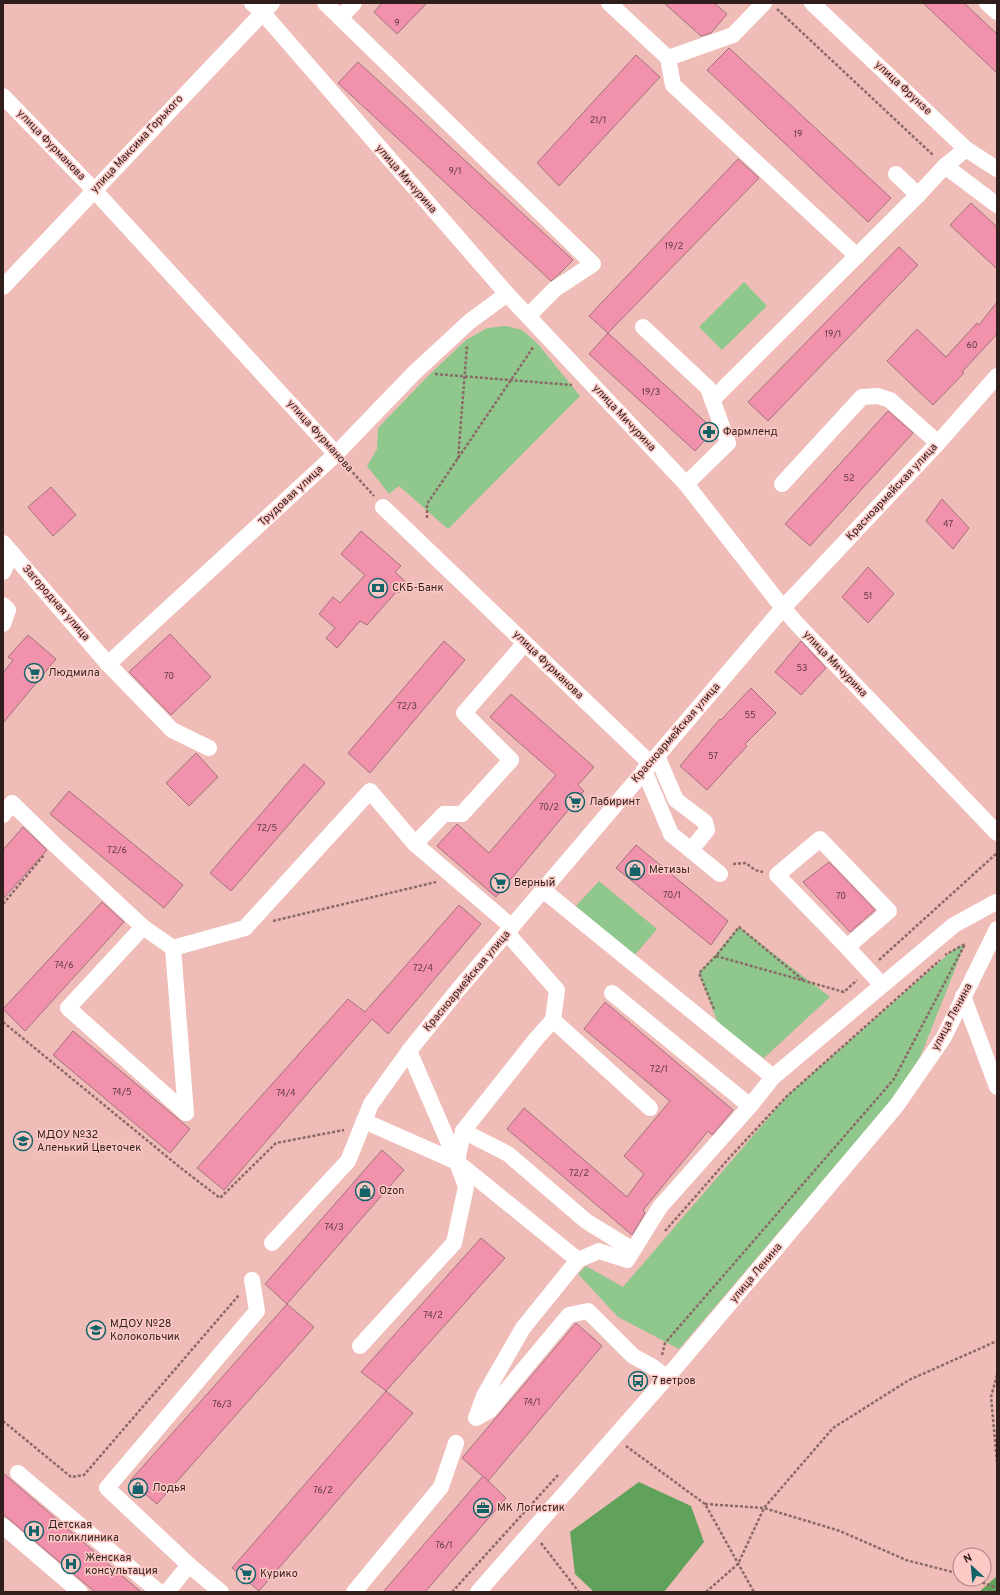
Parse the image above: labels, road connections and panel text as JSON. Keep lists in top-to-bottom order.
{
  "streets": {
    "street": [
      "улица Фрунзе",
      "улица Максима Горького",
      "улица Фурманова",
      "улица Мичурина",
      "Красноармейская улица",
      "Трудовая улица",
      "Загородная улица",
      "улица Ленина"
    ]
  },
  "crossings": [
    ["улица Максима Горького", "улица Фурманова"],
    ["улица Максима Горького", "улица Мичурина"],
    ["улица Фурманова", "Красноармейская улица"],
    ["улица Фурманова", "Трудовая улица"],
    ["улица Мичурина", "Красноармейская улица"],
    ["улица Мичурина", "Трудовая улица"],
    ["Трудовая улица", "Загородная улица"]
  ],
  "places": {
    "pharmacy": ["Фармленд"],
    "bank": ["СКБ-Банк"],
    "supermarket": [
      "Людмила",
      "Лабиринт",
      "Верный",
      "Курико"
    ],
    "shop": ["Метизы", "Ozon", "Лодья"],
    "school or university": ["МДОУ №32 Аленький Цветочек", "МДОУ №28 Колокольчик"],
    "bus stop": ["7 ветров"],
    "office": ["МК Логистик"],
    "hospital": ["Детская поликлиника", "Женская консультация"]
  },
  "house_numbers": [
    "9",
    "21/1",
    "19",
    "9/1",
    "19/2",
    "19/1",
    "60",
    "19/3",
    "52",
    "47",
    "51",
    "53",
    "70",
    "72/3",
    "55",
    "57",
    "70/2",
    "72/5",
    "72/6",
    "70/1",
    "70",
    "74/6",
    "72/4",
    "72/1",
    "74/5",
    "74/4",
    "72/2",
    "74/3",
    "74/2",
    "74/1",
    "76/3",
    "76/2",
    "76/1"
  ],
  "north": "top left"
}
